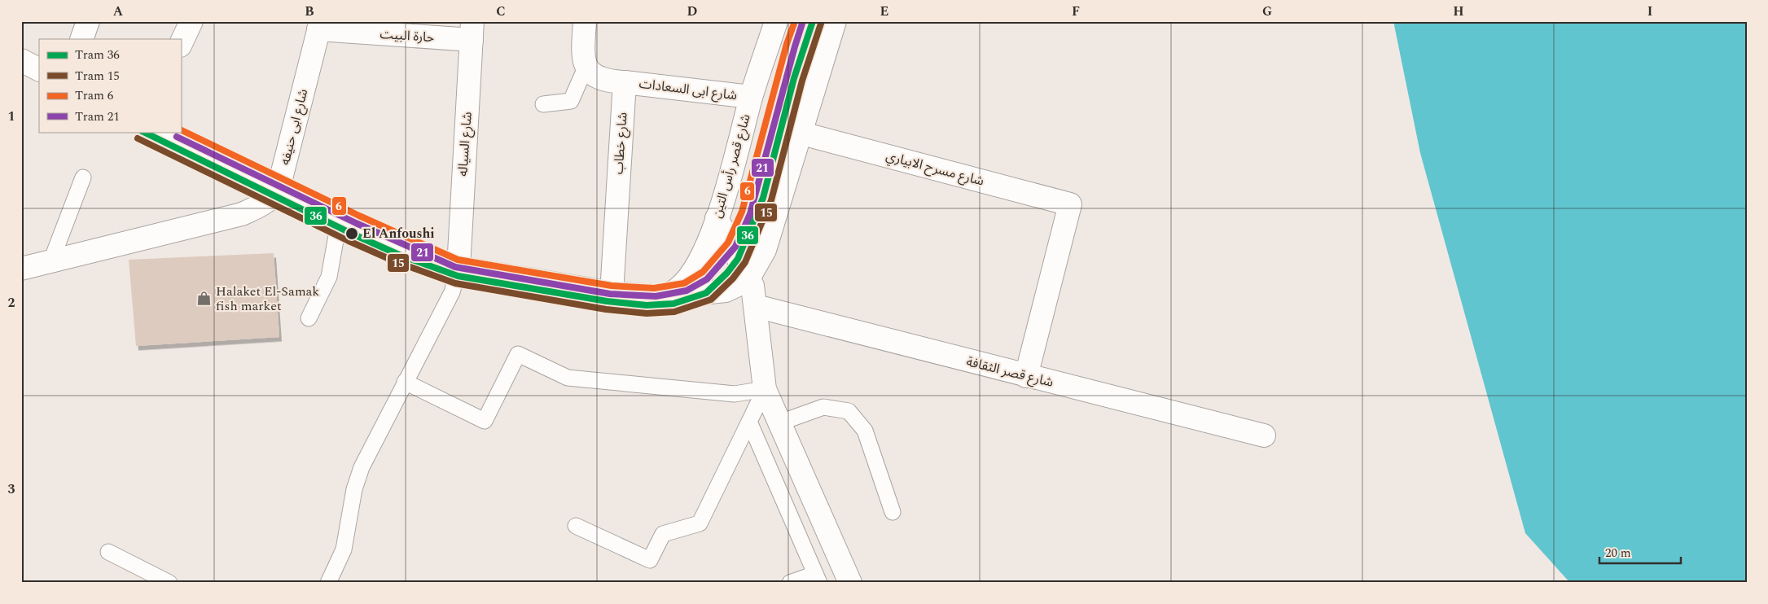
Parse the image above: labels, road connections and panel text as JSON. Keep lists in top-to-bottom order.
{
  "streets": {
    "street": [
      "حارة البيت",
      "شارع ابى السعادات",
      "شارع ابى حنيفه",
      "شارع خطاب",
      "شارع السياله",
      "شارع قصر رأس التين",
      "شارع مسرح الابياري",
      "شارع قصر الثقافة"
    ]
  },
  "crossings": [
    ["حارة البيت", "شارع ابى حنيفه"],
    ["حارة البيت", "شارع السياله"],
    ["شارع ابى السعادات", "شارع خطاب"],
    ["شارع ابى السعادات", "شارع قصر رأس التين"],
    ["شارع مسرح الابياري", "شارع قصر الثقافة"]
  ],
  "places": {
    "other": ["El Anfoushi"],
    "shop": ["Halaket El-Samak fish market"]
  },
  "lines": [
    "tram line 36",
    "tram line 6",
    "tram line 15",
    "tram line 21"
  ],
  "legend": [
    "Tram 36",
    "Tram 15",
    "Tram 6",
    "Tram 21"
  ],
  "scale_bar": "20 m",
  "grid": {
    "columns": [
      "A",
      "B",
      "C",
      "D",
      "E",
      "F",
      "G",
      "H",
      "I"
    ],
    "rows": ["1", "2", "3"]
  }
}
